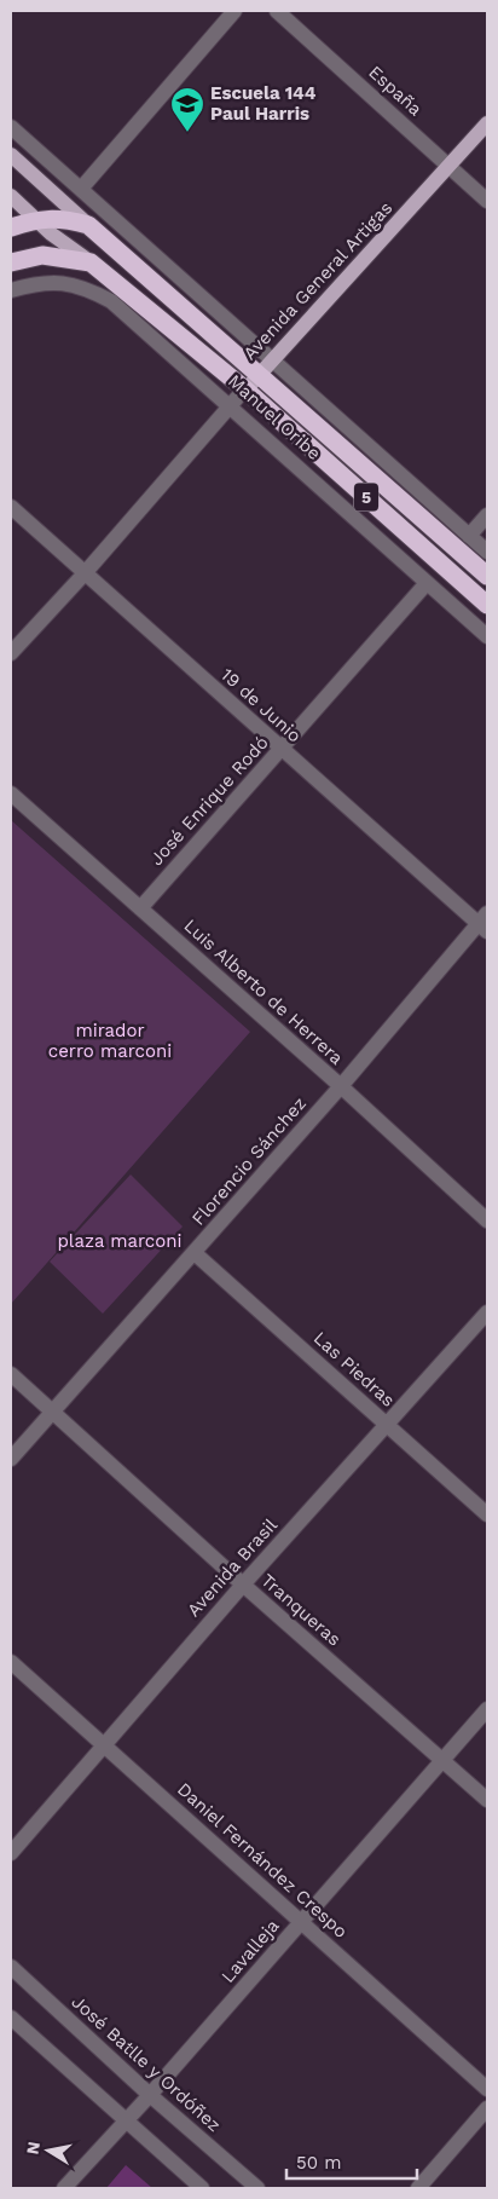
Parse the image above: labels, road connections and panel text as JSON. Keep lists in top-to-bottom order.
{
  "streets": {
    "highway": ["Manuel Oribe", "5"],
    "main road": ["Avenida General Artigas"],
    "street": [
      "España",
      "19 de Junio",
      "José Enrique Rodó",
      "Luis Alberto de Herrera",
      "Florencio Sánchez",
      "Las Piedras",
      "Avenida Brasil",
      "Tranqueras",
      "Daniel Fernández Crespo",
      "Lavalleja",
      "José Batlle y Ordóñez"
    ]
  },
  "crossings": [
    ["España", "Avenida General Artigas"],
    ["Avenida General Artigas", "Manuel Oribe"],
    ["Avenida General Artigas", "19 de Junio"],
    ["Manuel Oribe", "5"],
    ["Manuel Oribe", "José Enrique Rodó"],
    ["19 de Junio", "José Enrique Rodó"],
    ["19 de Junio", "Florencio Sánchez"],
    ["José Enrique Rodó", "Luis Alberto de Herrera"],
    ["Luis Alberto de Herrera", "Florencio Sánchez"],
    ["Florencio Sánchez", "Las Piedras"],
    ["Florencio Sánchez", "Tranqueras"],
    ["Las Piedras", "Avenida Brasil"],
    ["Avenida Brasil", "Tranqueras"],
    ["Avenida Brasil", "Daniel Fernández Crespo"],
    ["Tranqueras", "Lavalleja"],
    ["Daniel Fernández Crespo", "Lavalleja"],
    ["Lavalleja", "José Batlle y Ordóñez"]
  ],
  "parks": ["mirador cerro marconi", "plaza marconi"],
  "places": {
    "school or university": ["Escuela 144 Paul Harris"]
  },
  "scale_bar": "50 m",
  "north": "left"
}
